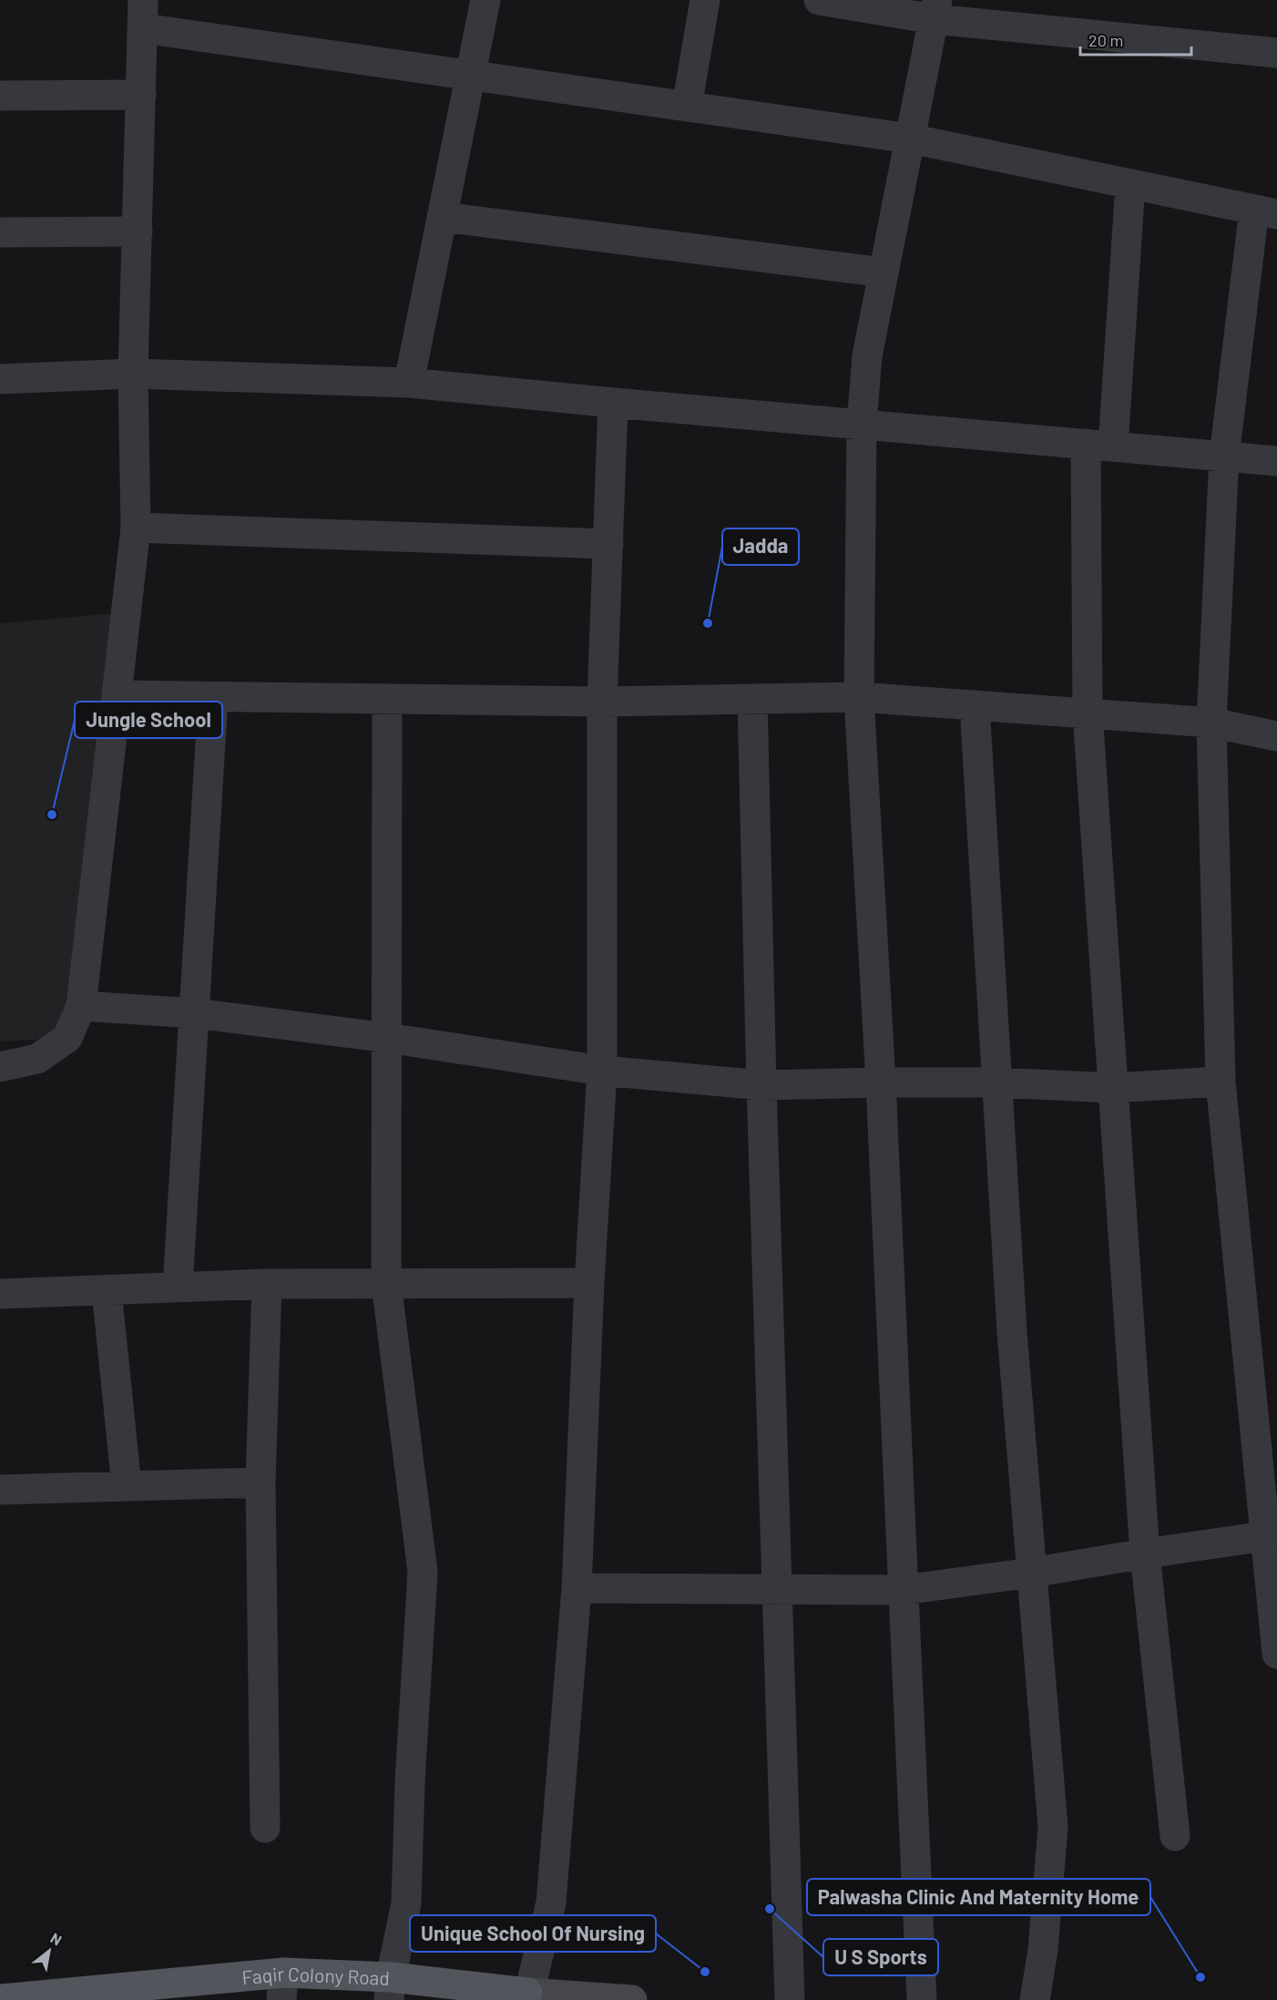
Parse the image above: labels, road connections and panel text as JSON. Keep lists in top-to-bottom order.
{
  "streets": {
    "main road": ["Faqir Colony Road"]
  },
  "places": [
    "Jadda",
    "Jungle School",
    "U S Sports",
    "Unique School Of Nursing",
    "Palwasha Clinic And Maternity Home"
  ],
  "scale_bar": "20 m",
  "north": "top right"
}
